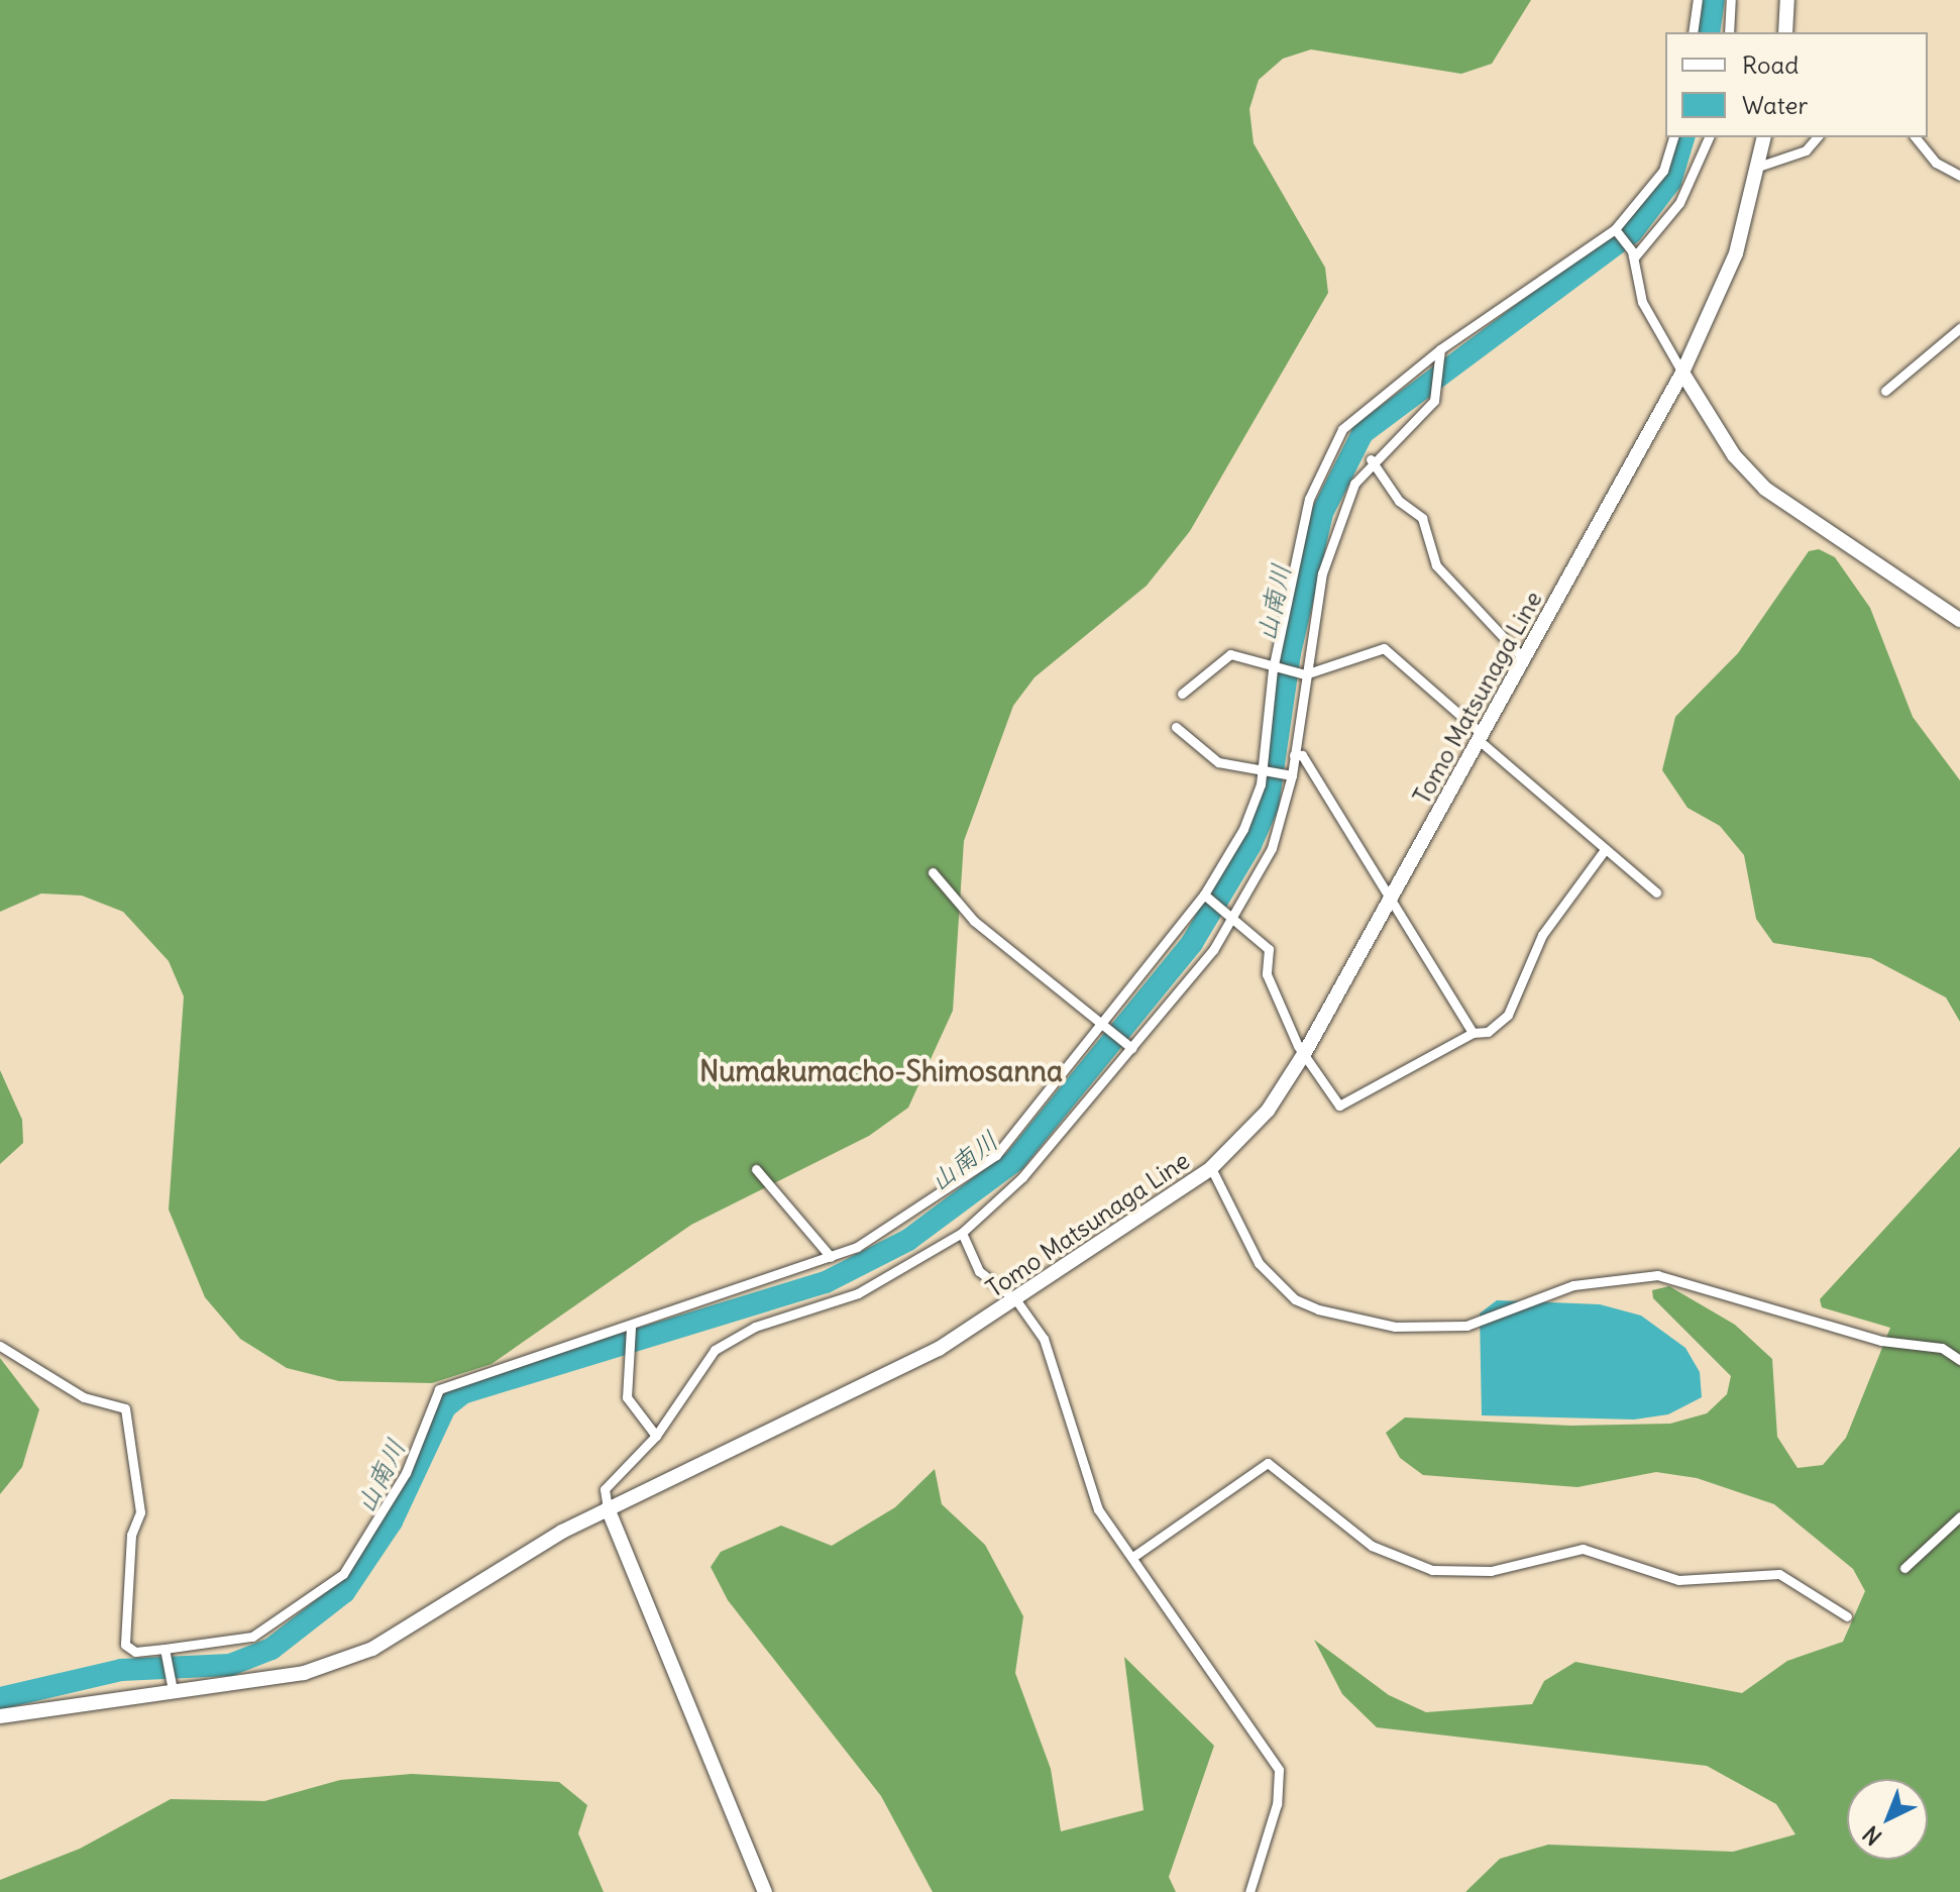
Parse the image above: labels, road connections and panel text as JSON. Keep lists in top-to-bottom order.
{
  "streets": {
    "main road": ["Tomo Matsunaga Line"]
  },
  "districts": ["Numakumacho-Shimosanna"],
  "water": ["山南川"],
  "legend": ["Road", "Water"],
  "north": "bottom left"
}
